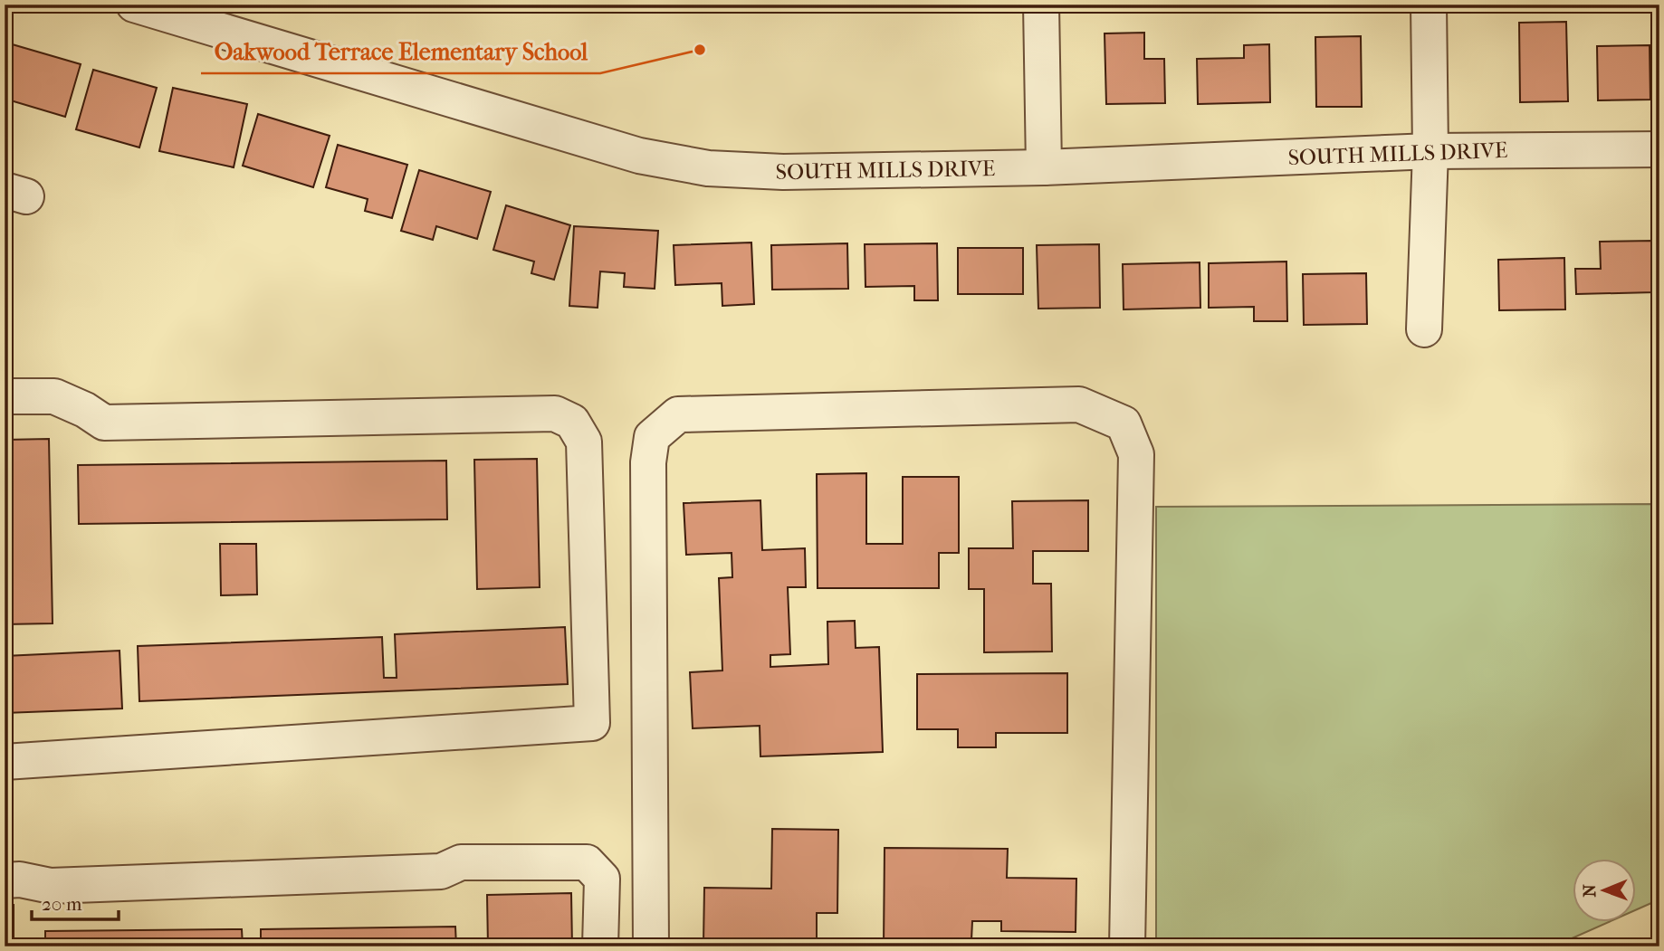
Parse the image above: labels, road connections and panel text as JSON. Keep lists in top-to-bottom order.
{
  "streets": {
    "street": ["SOUTH MILLS DRIVE"]
  },
  "places": ["Oakwood Terrace Elementary School"],
  "scale_bar": "20 m",
  "north": "left"
}
